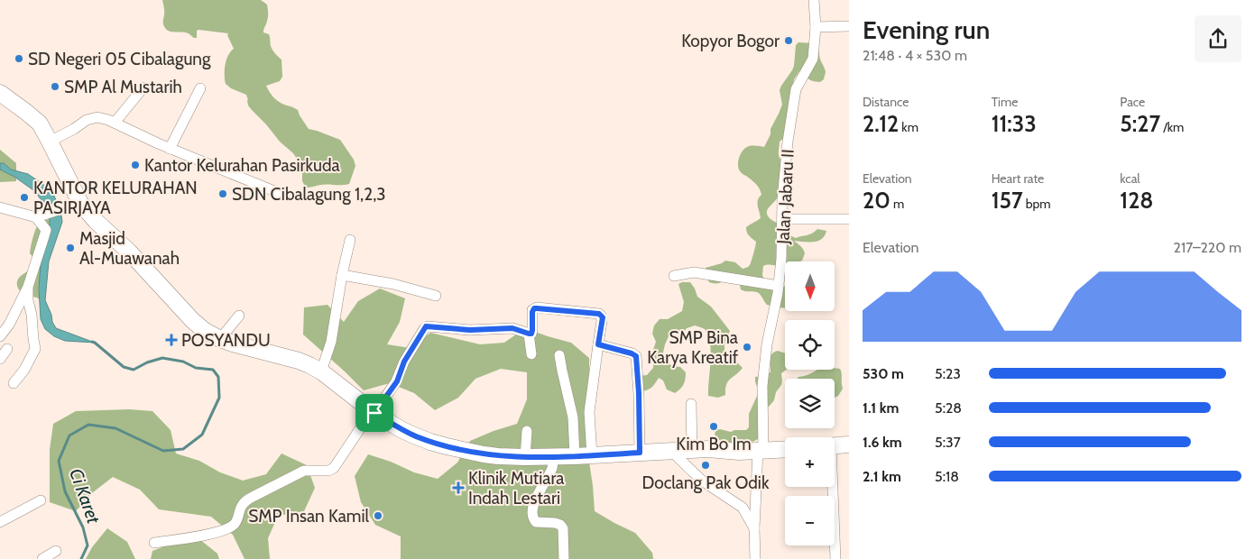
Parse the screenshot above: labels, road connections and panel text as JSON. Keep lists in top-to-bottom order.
{
  "streets": {
    "street": ["Jalan Jabaru II"]
  },
  "water": ["Ci Karet"],
  "places": {
    "other": [
      "Kopyor Bogor",
      "SD Negeri 05 Cibalagung",
      "SMP Al Mustarih",
      "Kantor Kelurahan Pasirkuda",
      "SDN Cibalagung 1,2,3",
      "KANTOR KELURAHAN PASIRJAYA",
      "Masjid Al-Muawanah",
      "SMP Bina Karya Kreatif",
      "Kim Bo Im",
      "Doclang Pak Odik",
      "SMP Insan Kamil"
    ],
    "health": ["POSYANDU", "Klinik Mutiara Indah Lestari"]
  },
  "north": "bottom",
  "page": {
    "heading": ["Evening run", "21:48 · 4 × 530 m"],
    "stats": [
      ["Distance", "2.12 km"],
      ["Time", "11:33"],
      ["Pace", "5:27 /km"],
      ["Elevation", "20 m"],
      ["Heart rate", "157 bpm"],
      ["kcal", "128"]
    ],
    "chart": ["Elevation", "217–220 m"],
    "map_buttons": ["+", "−"],
    "list": [
      {
        "name": "530 m",
        "note": "5:23"
      },
      {
        "name": "1.1 km",
        "note": "5:28"
      },
      {
        "name": "1.6 km",
        "note": "5:37"
      },
      {
        "name": "2.1 km",
        "note": "5:18"
      }
    ]
  }
}
